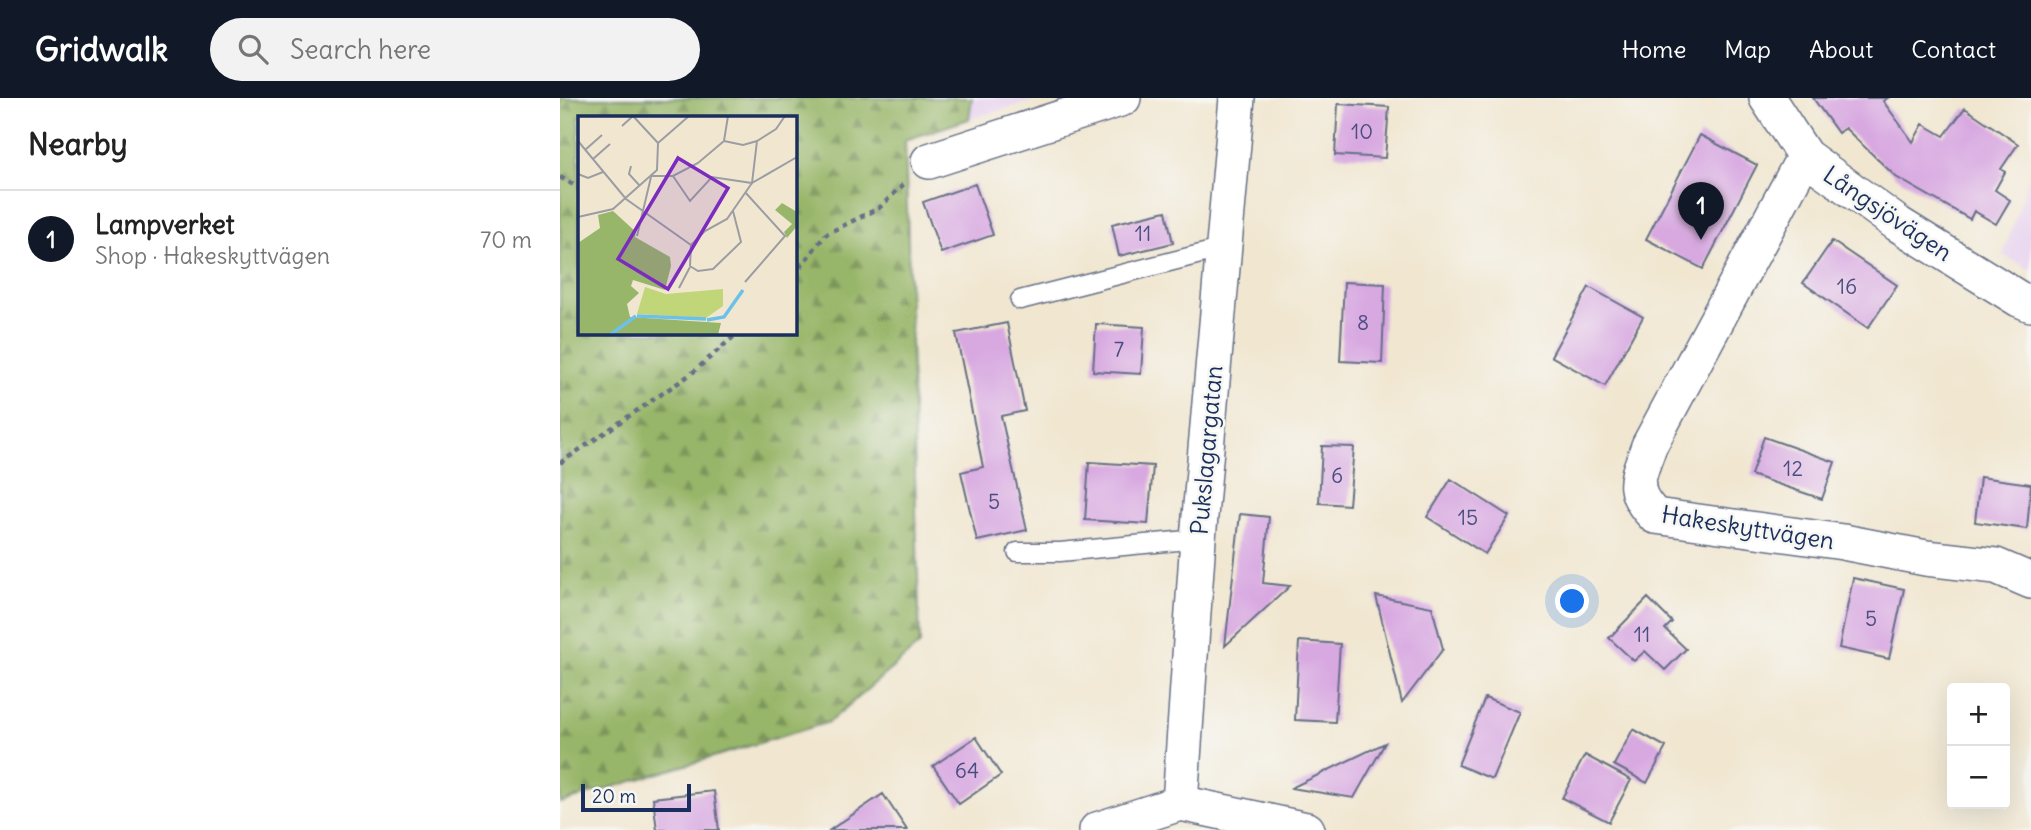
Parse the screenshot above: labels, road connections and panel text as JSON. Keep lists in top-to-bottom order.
{
  "streets": {
    "street": ["Långsjövägen", "Pukslagargatan", "Hakeskyttvägen"]
  },
  "crossings": [
    ["Långsjövägen", "Hakeskyttvägen"]
  ],
  "house_numbers": [
    "10",
    "11",
    "16",
    "8",
    "7",
    "12",
    "6",
    "5",
    "15",
    "5",
    "11",
    "64"
  ],
  "scale_bar": "20 m",
  "page": {
    "header": "Gridwalk",
    "search": "Search here",
    "nav": [
      "Home",
      "Map",
      "About",
      "Contact"
    ],
    "heading": "Nearby",
    "pins": "1",
    "list": [
      {
        "mark": "1",
        "name": "Lampverket",
        "note": "Shop · Hakeskyttvägen",
        "value": "70 m"
      }
    ],
    "map_buttons": ["+", "−"],
    "scale": "20 m"
  }
}
